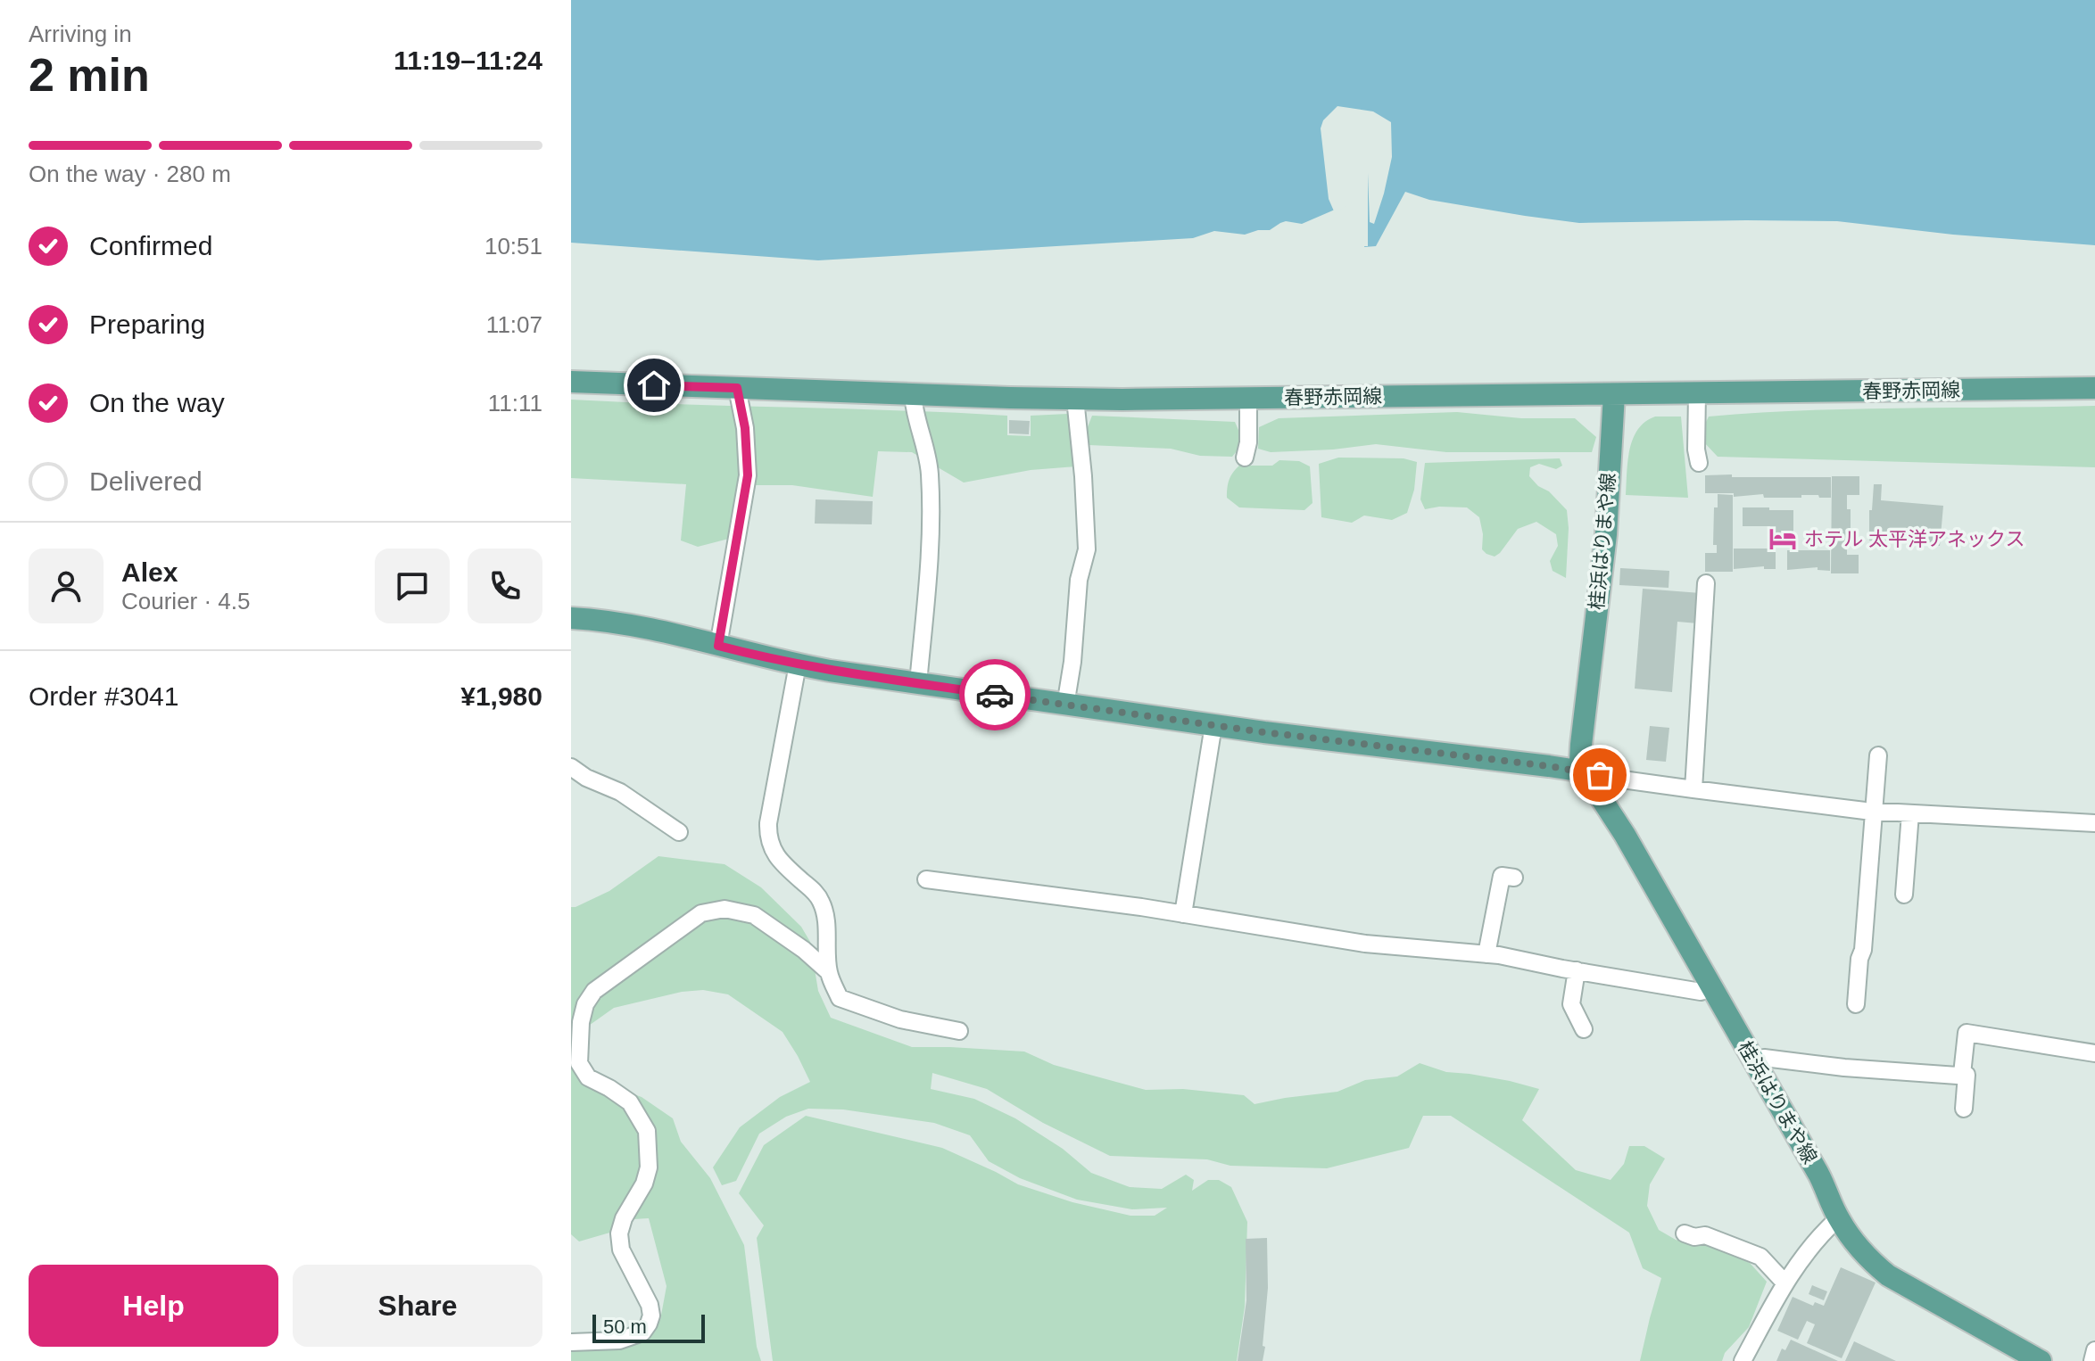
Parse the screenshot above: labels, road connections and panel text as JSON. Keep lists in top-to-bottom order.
{
  "streets": {
    "main road": ["春野赤岡線", "桂浜はりまや線"]
  },
  "crossings": [
    ["春野赤岡線", "桂浜はりまや線"]
  ],
  "places": {
    "hotel": ["ホテル 太平洋アネックス"]
  },
  "scale_bar": "50 m",
  "page": {
    "heading": ["2 min", "Arriving in", "11:19–11:24"],
    "panel": [
      "Alex",
      "Courier · 4.5",
      "Order #3041",
      "¥1,980"
    ],
    "bar": "On the way · 280 m",
    "list": [
      ["Confirmed", "10:51"],
      ["Preparing", "11:07"],
      ["On the way", "11:11"],
      "Delivered"
    ],
    "buttons": ["Help", "Share"],
    "scale": "50 m"
  }
}
